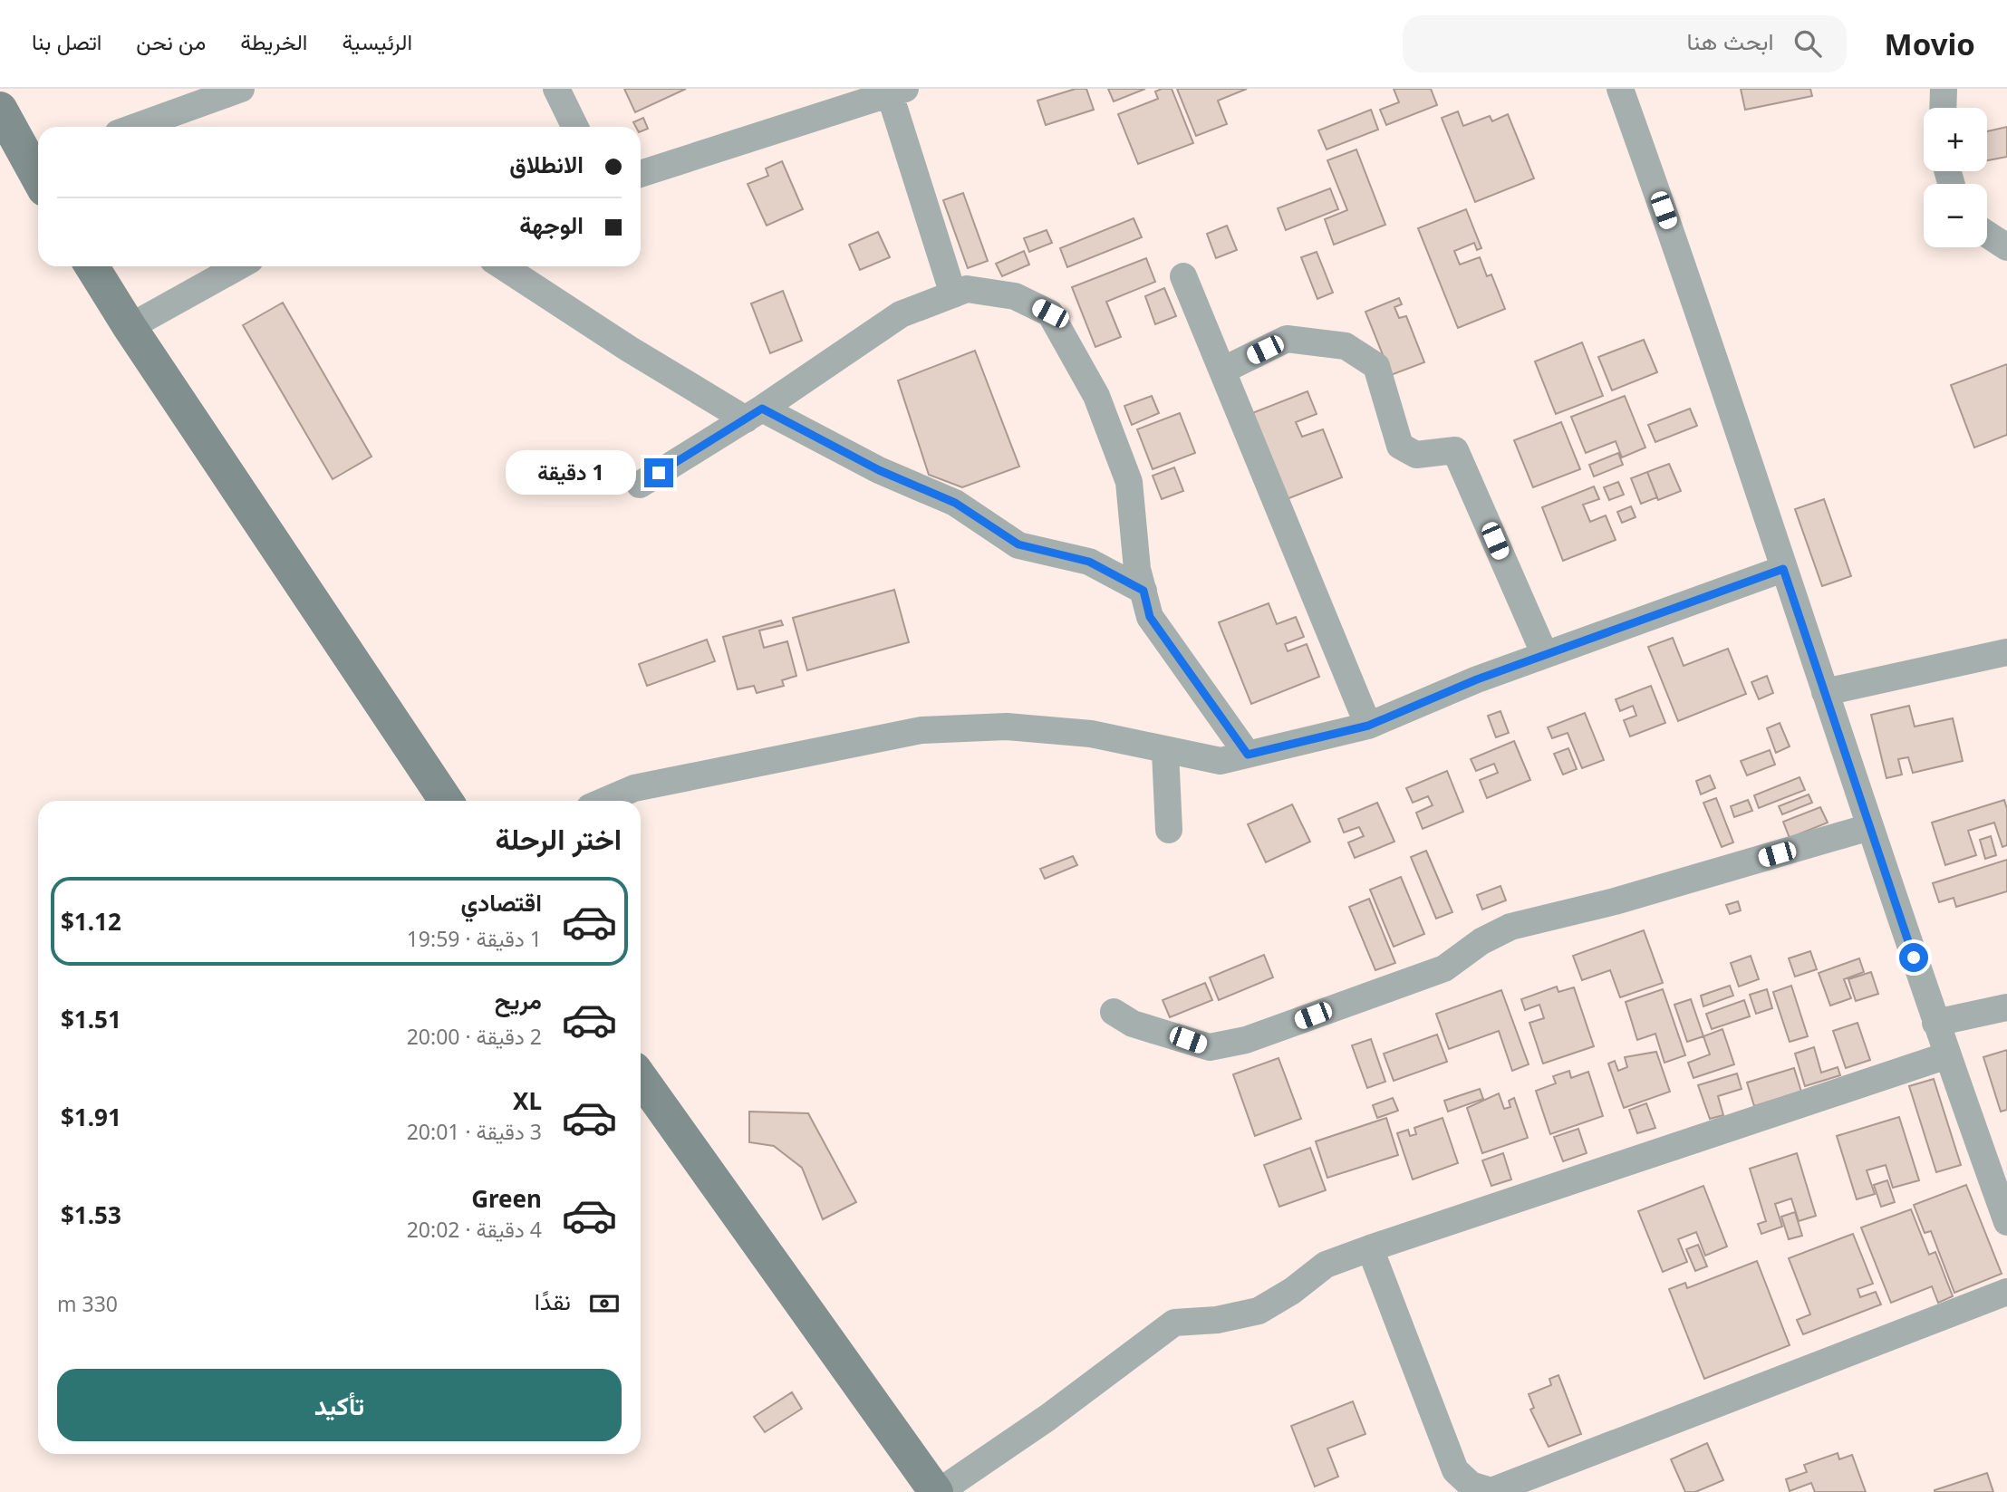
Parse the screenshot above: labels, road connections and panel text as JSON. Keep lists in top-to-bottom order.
{
  "page": {
    "header": "Movio",
    "search": "ابحث هنا",
    "nav": [
      "الرئيسية",
      "الخريطة",
      "من نحن",
      "اتصل بنا"
    ],
    "map_buttons": ["+", "−"],
    "banner": ["الانطلاق", "الوجهة"],
    "bubble": "1 دقيقة",
    "heading": "اختر الرحلة",
    "list": [
      {
        "name": "اقتصادي",
        "note": "1 دقيقة · 19:59",
        "value": "$1.12"
      },
      {
        "name": "مريح",
        "note": "2 دقيقة · 20:00",
        "value": "$1.51"
      },
      {
        "name": "XL",
        "note": "3 دقيقة · 20:01",
        "value": "$1.91"
      },
      {
        "name": "Green",
        "note": "4 دقيقة · 20:02",
        "value": "$1.53"
      }
    ],
    "pay": ["نقدًا", "330 m"],
    "buttons": "تأكيد"
  }
}
